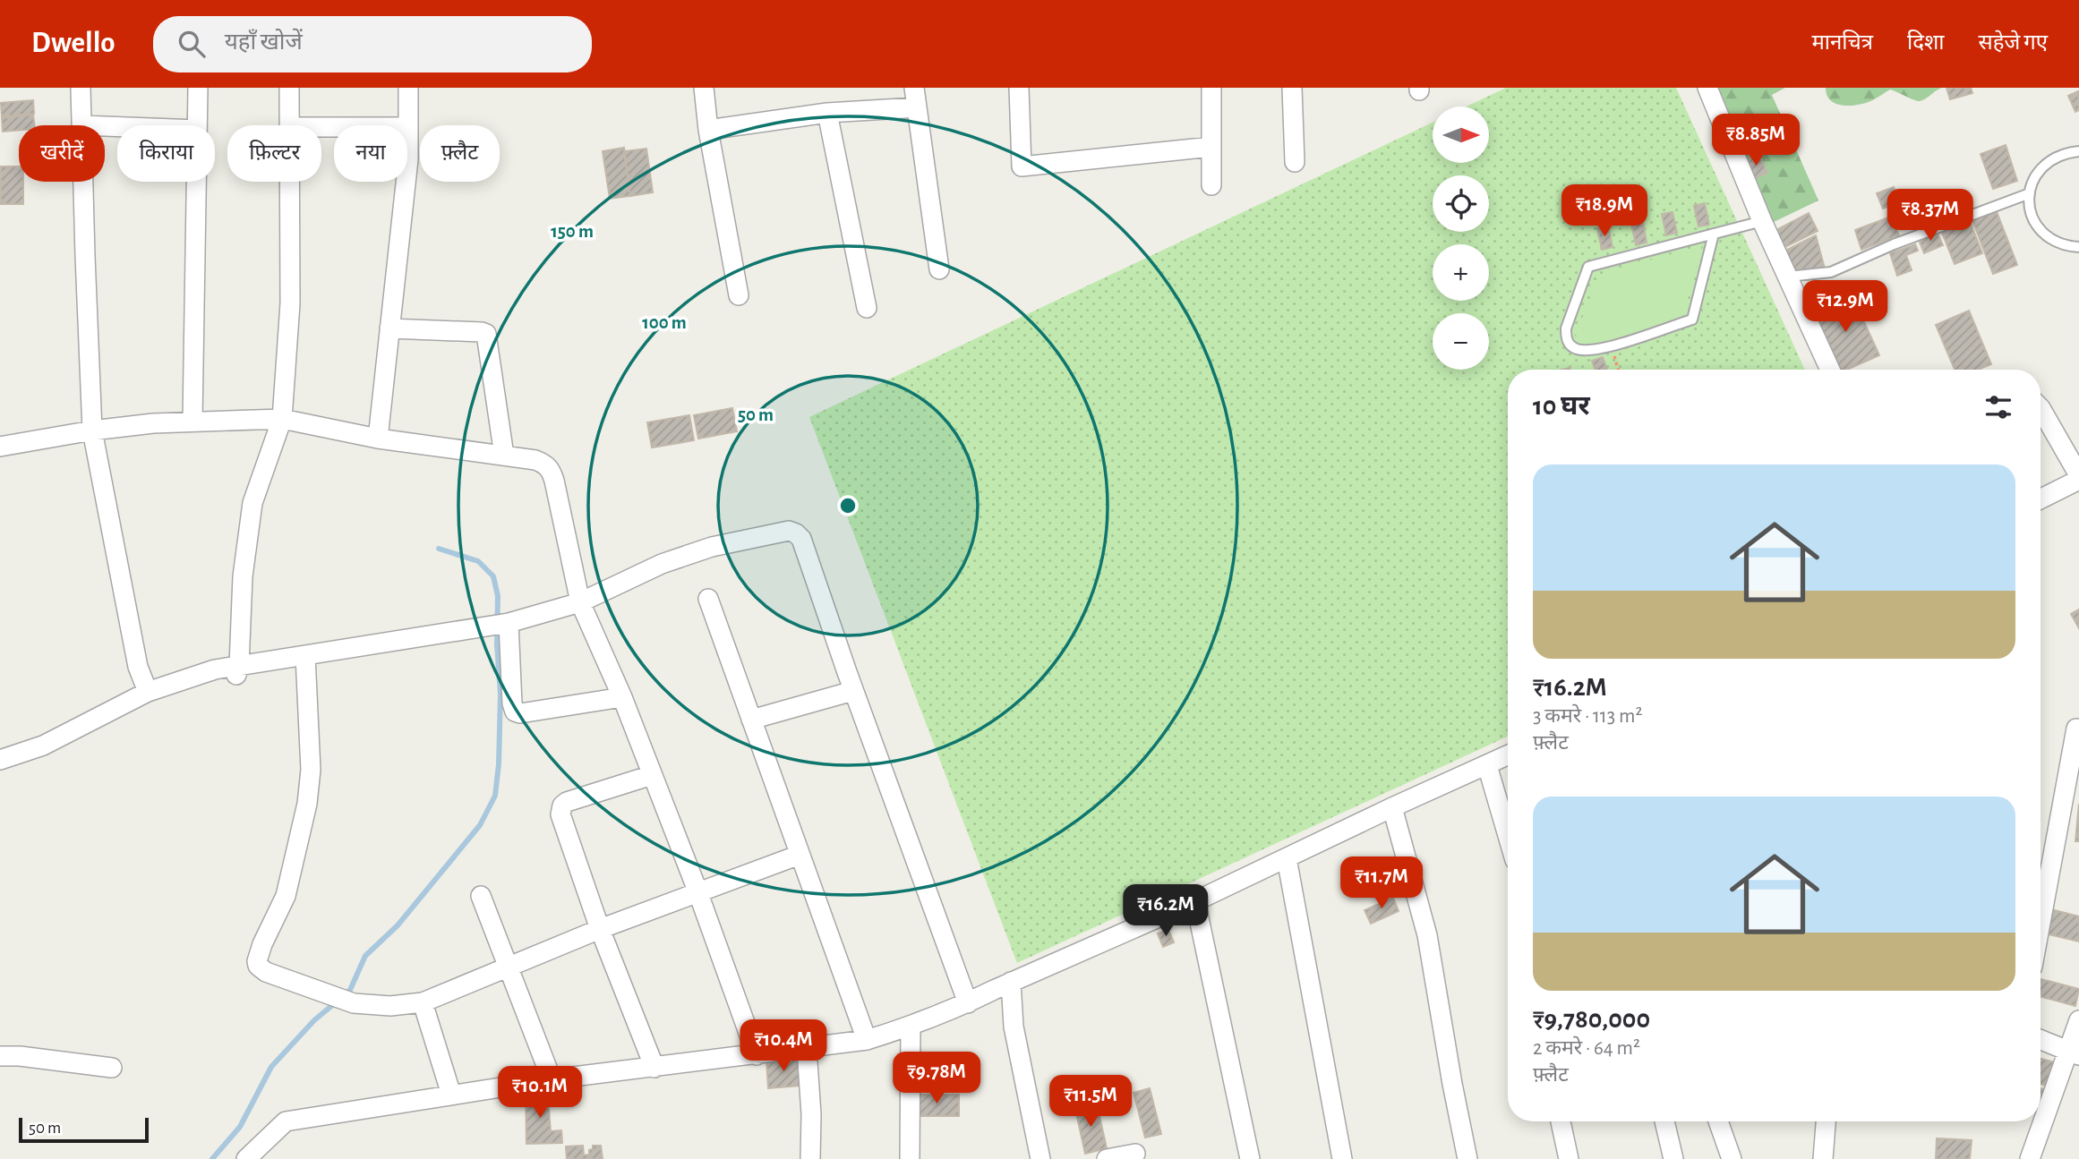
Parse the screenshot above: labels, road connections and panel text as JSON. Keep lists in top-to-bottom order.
{
  "scale_bar": "50 m",
  "north": "right",
  "page": {
    "header": "Dwello",
    "search": "यहाँ खोजें",
    "nav": ["मानचित्र", "दिशा", "सहेजे गए"],
    "map_buttons": ["+", "−"],
    "price": [
      "₹8.85M",
      "₹18.9M",
      "₹8.37M",
      "₹12.9M",
      "₹11.7M",
      "₹16.2M",
      "₹10.4M",
      "₹9.78M",
      "₹10.1M",
      "₹11.5M"
    ],
    "chip": [
      "खरीदें",
      "किराया",
      "फ़िल्टर",
      "नया",
      "फ़्लैट"
    ],
    "heading": "10 घर",
    "list": [
      {
        "name": "₹16.2M",
        "note": "3 कमरे · 113 m² · फ़्लैट"
      },
      {
        "name": "₹9,780,000",
        "note": "2 कमरे · 64 m² · फ़्लैट"
      }
    ],
    "scale": "50 m"
  },
  "rings": ["150 m", "100 m", "50 m"]
}
